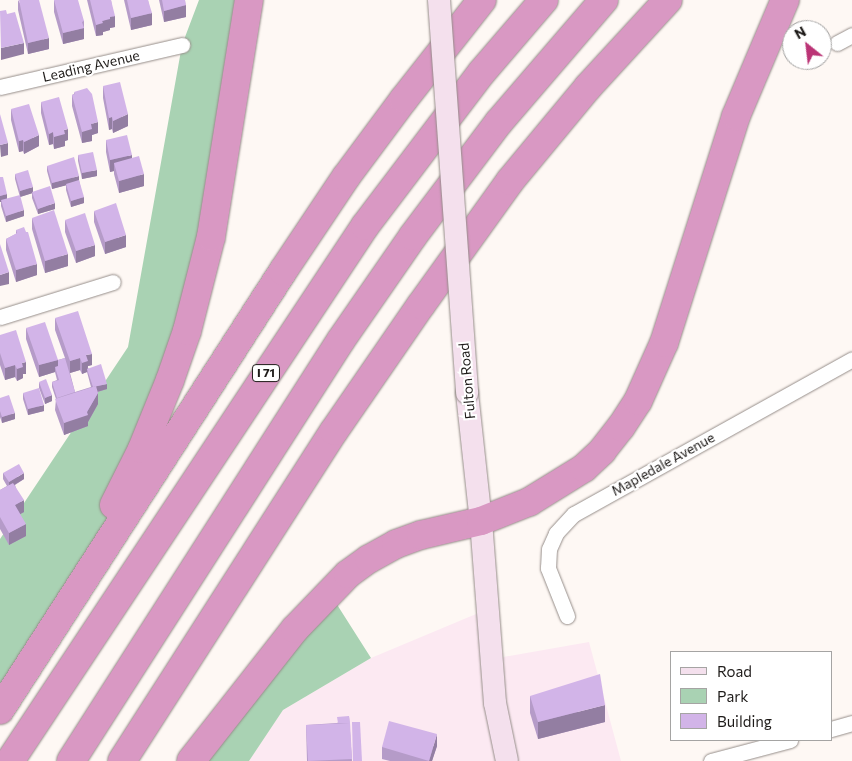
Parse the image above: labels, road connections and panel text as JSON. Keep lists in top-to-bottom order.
{
  "streets": {
    "highway": ["I 71"],
    "main road": ["Fulton Road"],
    "street": ["Leading Avenue", "Mapledale Avenue"]
  },
  "legend": ["Road", "Park", "Building"],
  "north": "top left"
}
